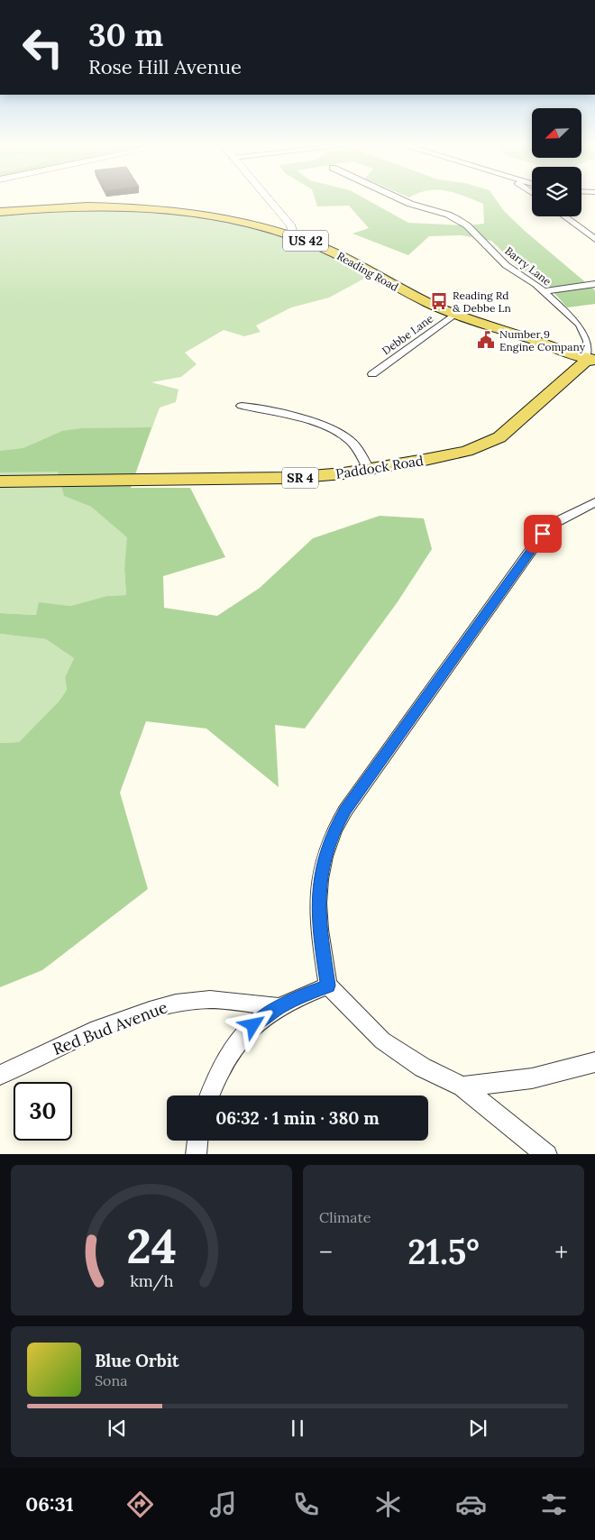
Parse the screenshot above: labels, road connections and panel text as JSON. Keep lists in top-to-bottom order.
{
  "streets": {
    "main road": [
      "US 42",
      "Reading Road",
      "Paddock Road",
      "SR 4"
    ],
    "street": ["Barry Lane", "Debbe Lane", "Red Bud Avenue"]
  },
  "crossings": [
    ["Barry Lane", "Reading Road"],
    ["Barry Lane", "Paddock Road"],
    ["Reading Road", "Debbe Lane"],
    ["Reading Road", "Paddock Road"]
  ],
  "places": {
    "bus stop": ["Reading Rd & Debbe Ln"],
    "public building": ["Number 9 Engine Company"]
  },
  "north": "bottom left",
  "page": {
    "turn": ["30 m", "Rose Hill Avenue"],
    "limit": "30",
    "trip": "06:32 · 1 min · 380 m",
    "tile": "Climate",
    "heat": ["−", "21.5°", "+"],
    "song": ["Blue Orbit", "Sona"],
    "tabs": "06:31",
    "gauge": ["24", "km/h"]
  }
}
